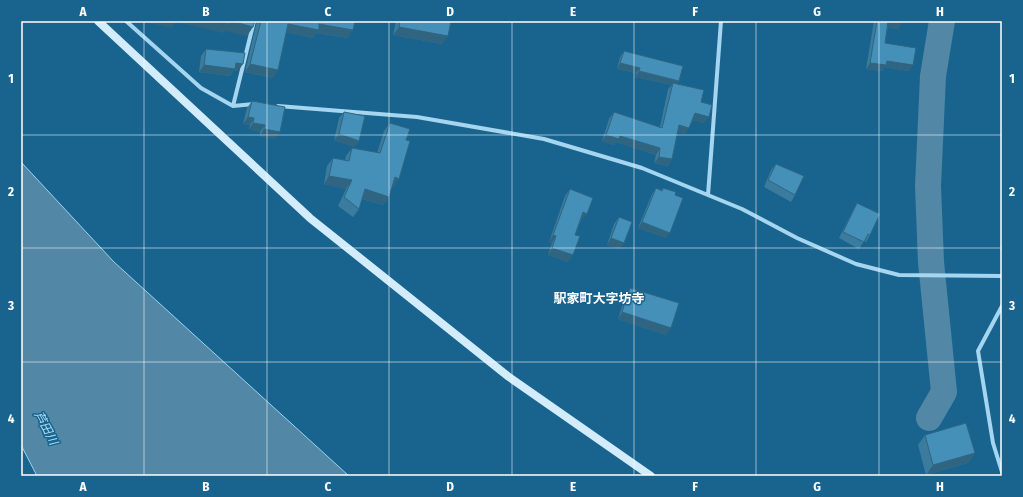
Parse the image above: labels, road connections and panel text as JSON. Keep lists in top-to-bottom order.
{
  "districts": ["駅家町大字坊寺"],
  "water": ["芦田川"],
  "grid": {
    "columns": [
      "A",
      "B",
      "C",
      "D",
      "E",
      "F",
      "G",
      "H"
    ],
    "rows": [
      "1",
      "2",
      "3",
      "4"
    ]
  }
}
